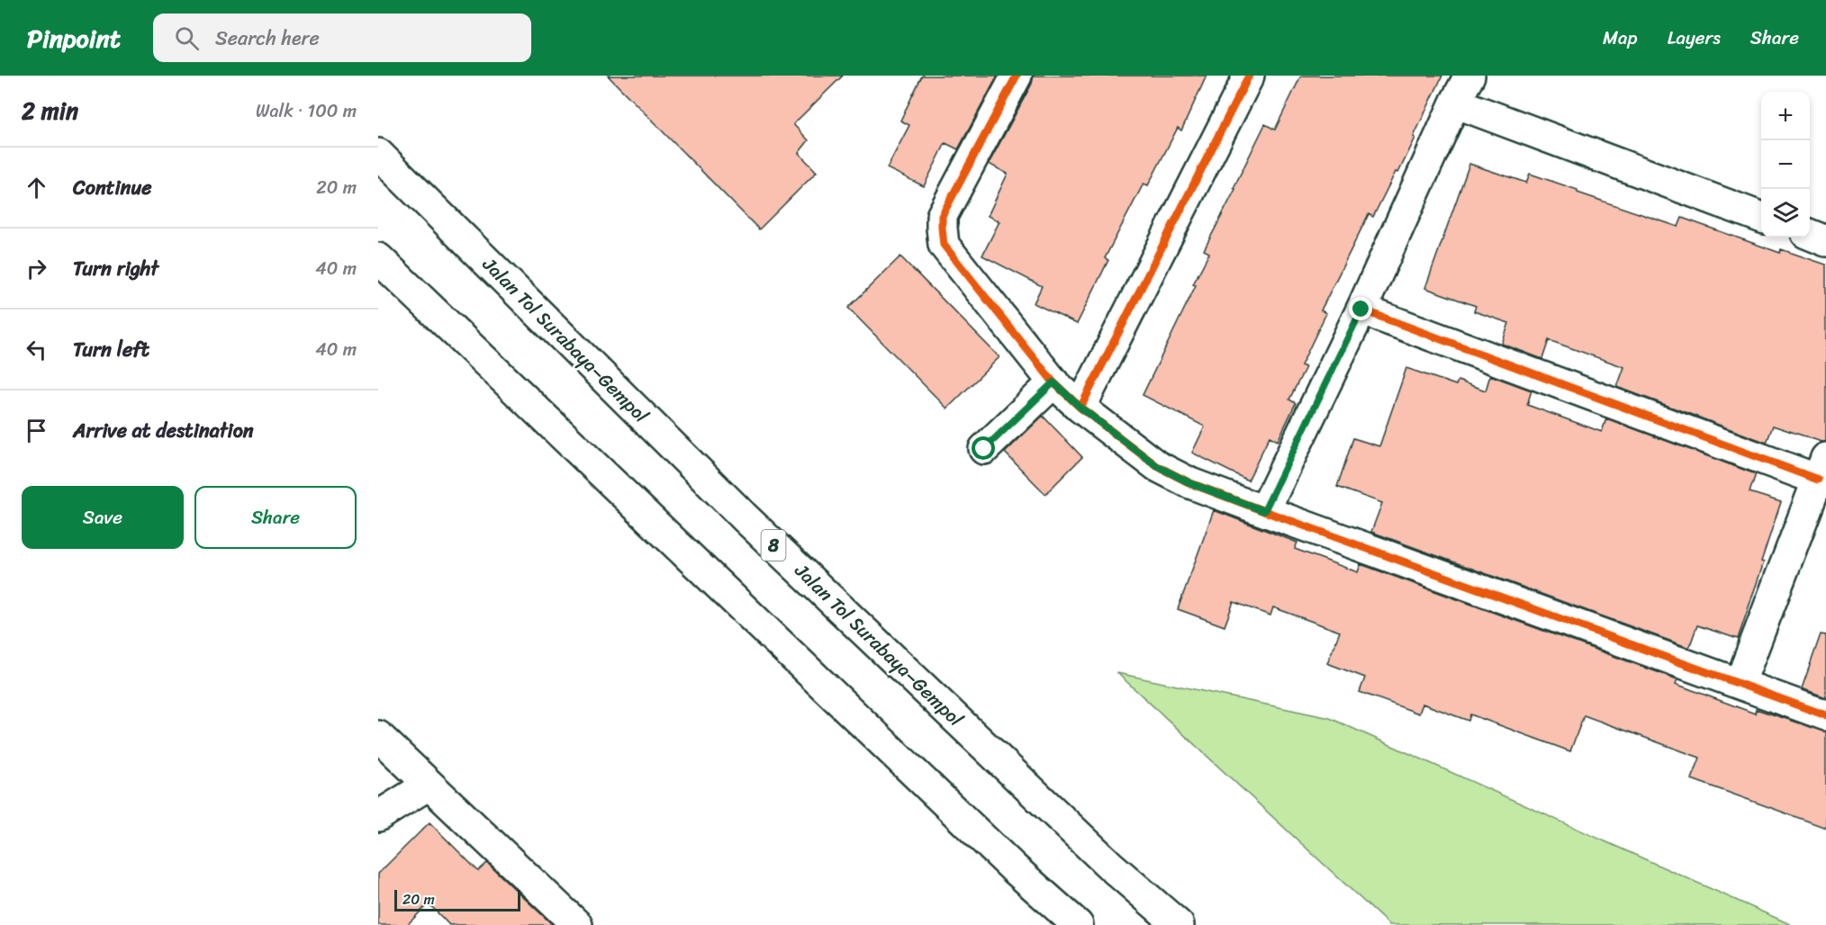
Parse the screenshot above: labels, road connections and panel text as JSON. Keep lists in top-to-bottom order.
{
  "streets": {
    "main road": ["Jalan Tol Surabaya–Gempol", "8"]
  },
  "scale_bar": "20 m",
  "page": {
    "header": "Pinpoint",
    "search": "Search here",
    "nav": ["Map", "Layers", "Share"],
    "heading": ["2 min", "Walk · 100 m"],
    "map_buttons": ["+", "−"],
    "list": [
      ["Continue", "20 m"],
      ["Turn right", "40 m"],
      ["Turn left", "40 m"],
      "Arrive at destination"
    ],
    "buttons": ["Save", "Share"],
    "scale": "20 m"
  }
}
